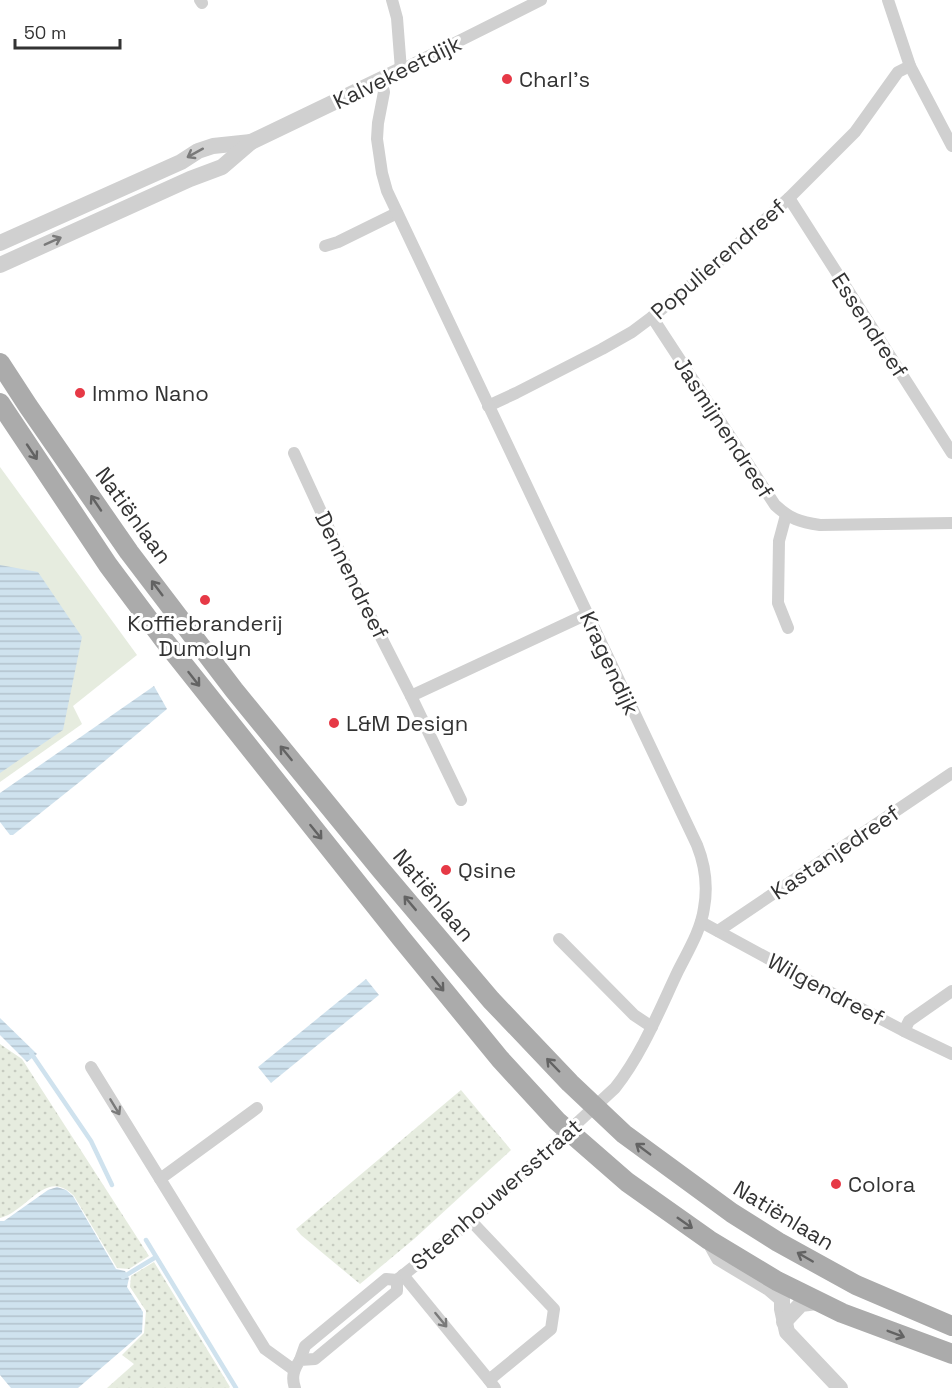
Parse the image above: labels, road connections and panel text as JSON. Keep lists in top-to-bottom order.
{
  "streets": {
    "main road": ["Natiënlaan"],
    "street": [
      "Kalvekeetdijk",
      "Populierendreef",
      "Essendreef",
      "Jasmijnendreef",
      "Dennendreef",
      "Kragendijk",
      "Kastanjedreef",
      "Wilgendreef",
      "Steenhouwersstraat"
    ]
  },
  "crossings": [
    ["Kalvekeetdijk", "Kragendijk"],
    ["Populierendreef", "Essendreef"],
    ["Populierendreef", "Jasmijnendreef"],
    ["Populierendreef", "Kragendijk"],
    ["Natiënlaan", "Kragendijk"],
    ["Natiënlaan", "Steenhouwersstraat"],
    ["Kragendijk", "Wilgendreef"],
    ["Kragendijk", "Steenhouwersstraat"],
    ["Kastanjedreef", "Wilgendreef"]
  ],
  "places": [
    "Charl's",
    "Immo Nano",
    "Koffiebranderij Dumolyn",
    "L&M Design",
    "Qsine",
    "Colora"
  ],
  "scale_bar": "50 m"
}
